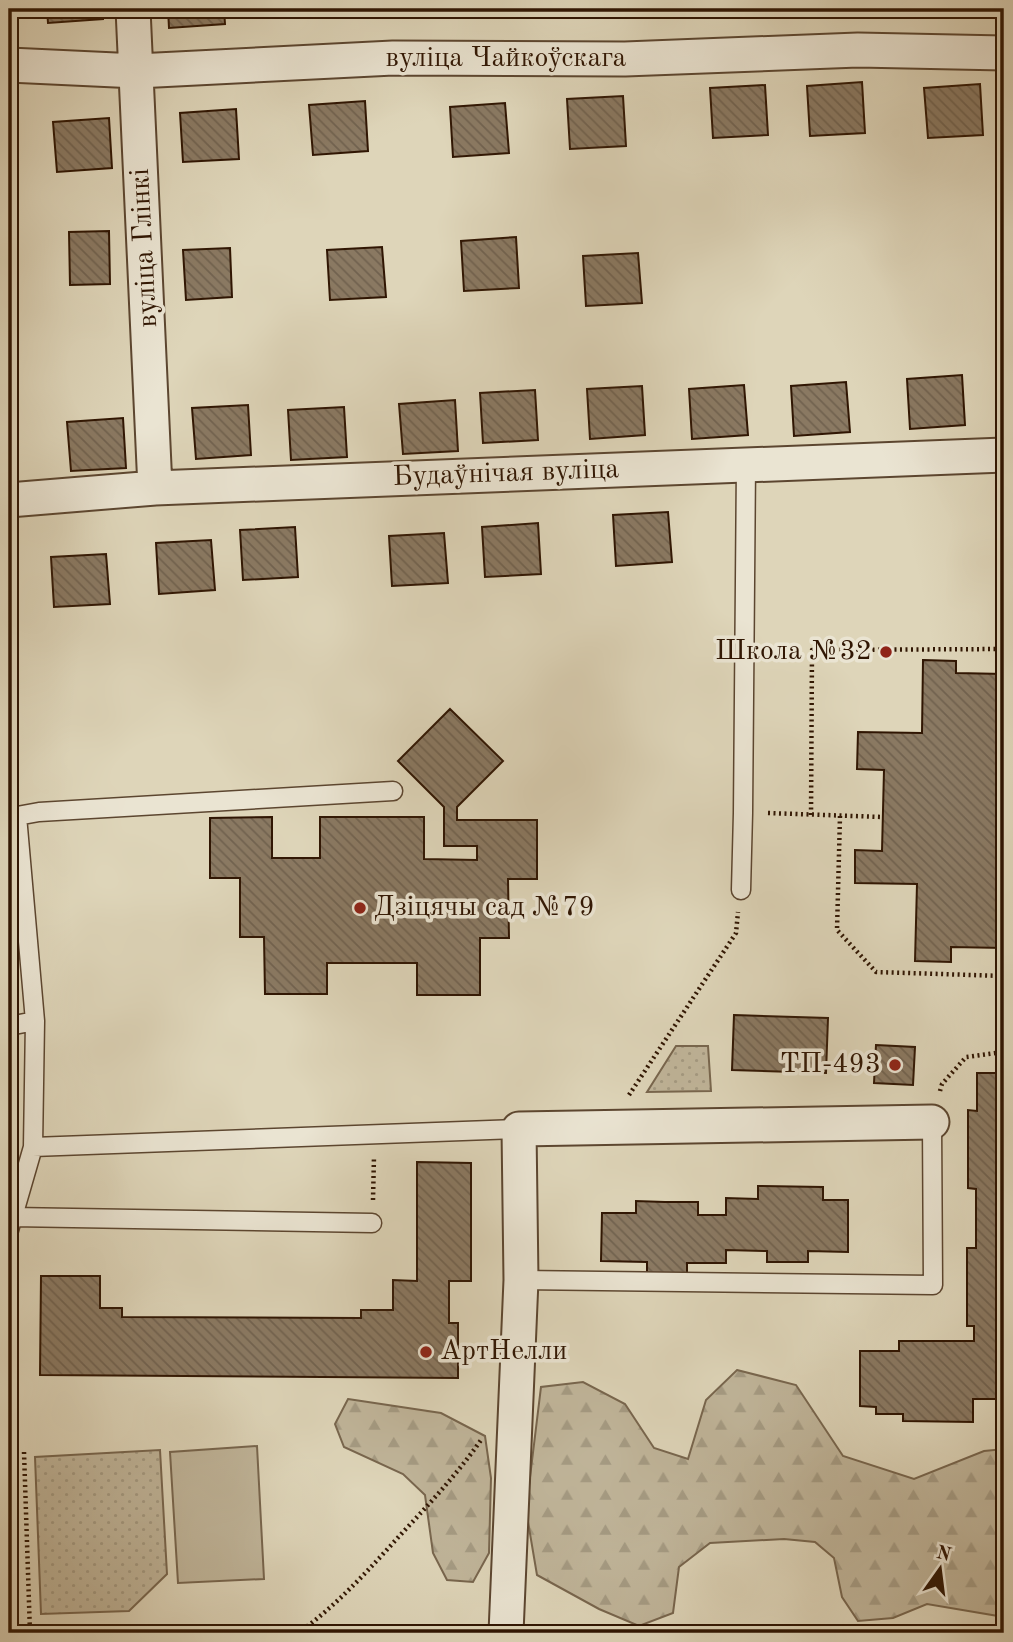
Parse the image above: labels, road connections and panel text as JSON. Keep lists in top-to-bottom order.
{
  "streets": {
    "street": ["вуліца Чайкоўскага", "вуліца Глінкі", "Будаўнічая вуліца"]
  },
  "crossings": [
    ["вуліца Чайкоўскага", "вуліца Глінкі"],
    ["вуліца Глінкі", "Будаўнічая вуліца"]
  ],
  "places": [
    "Школа №32",
    "Дзіцячы сад №79",
    "ТП-493",
    "АртНелли"
  ],
  "north": "top"
}
